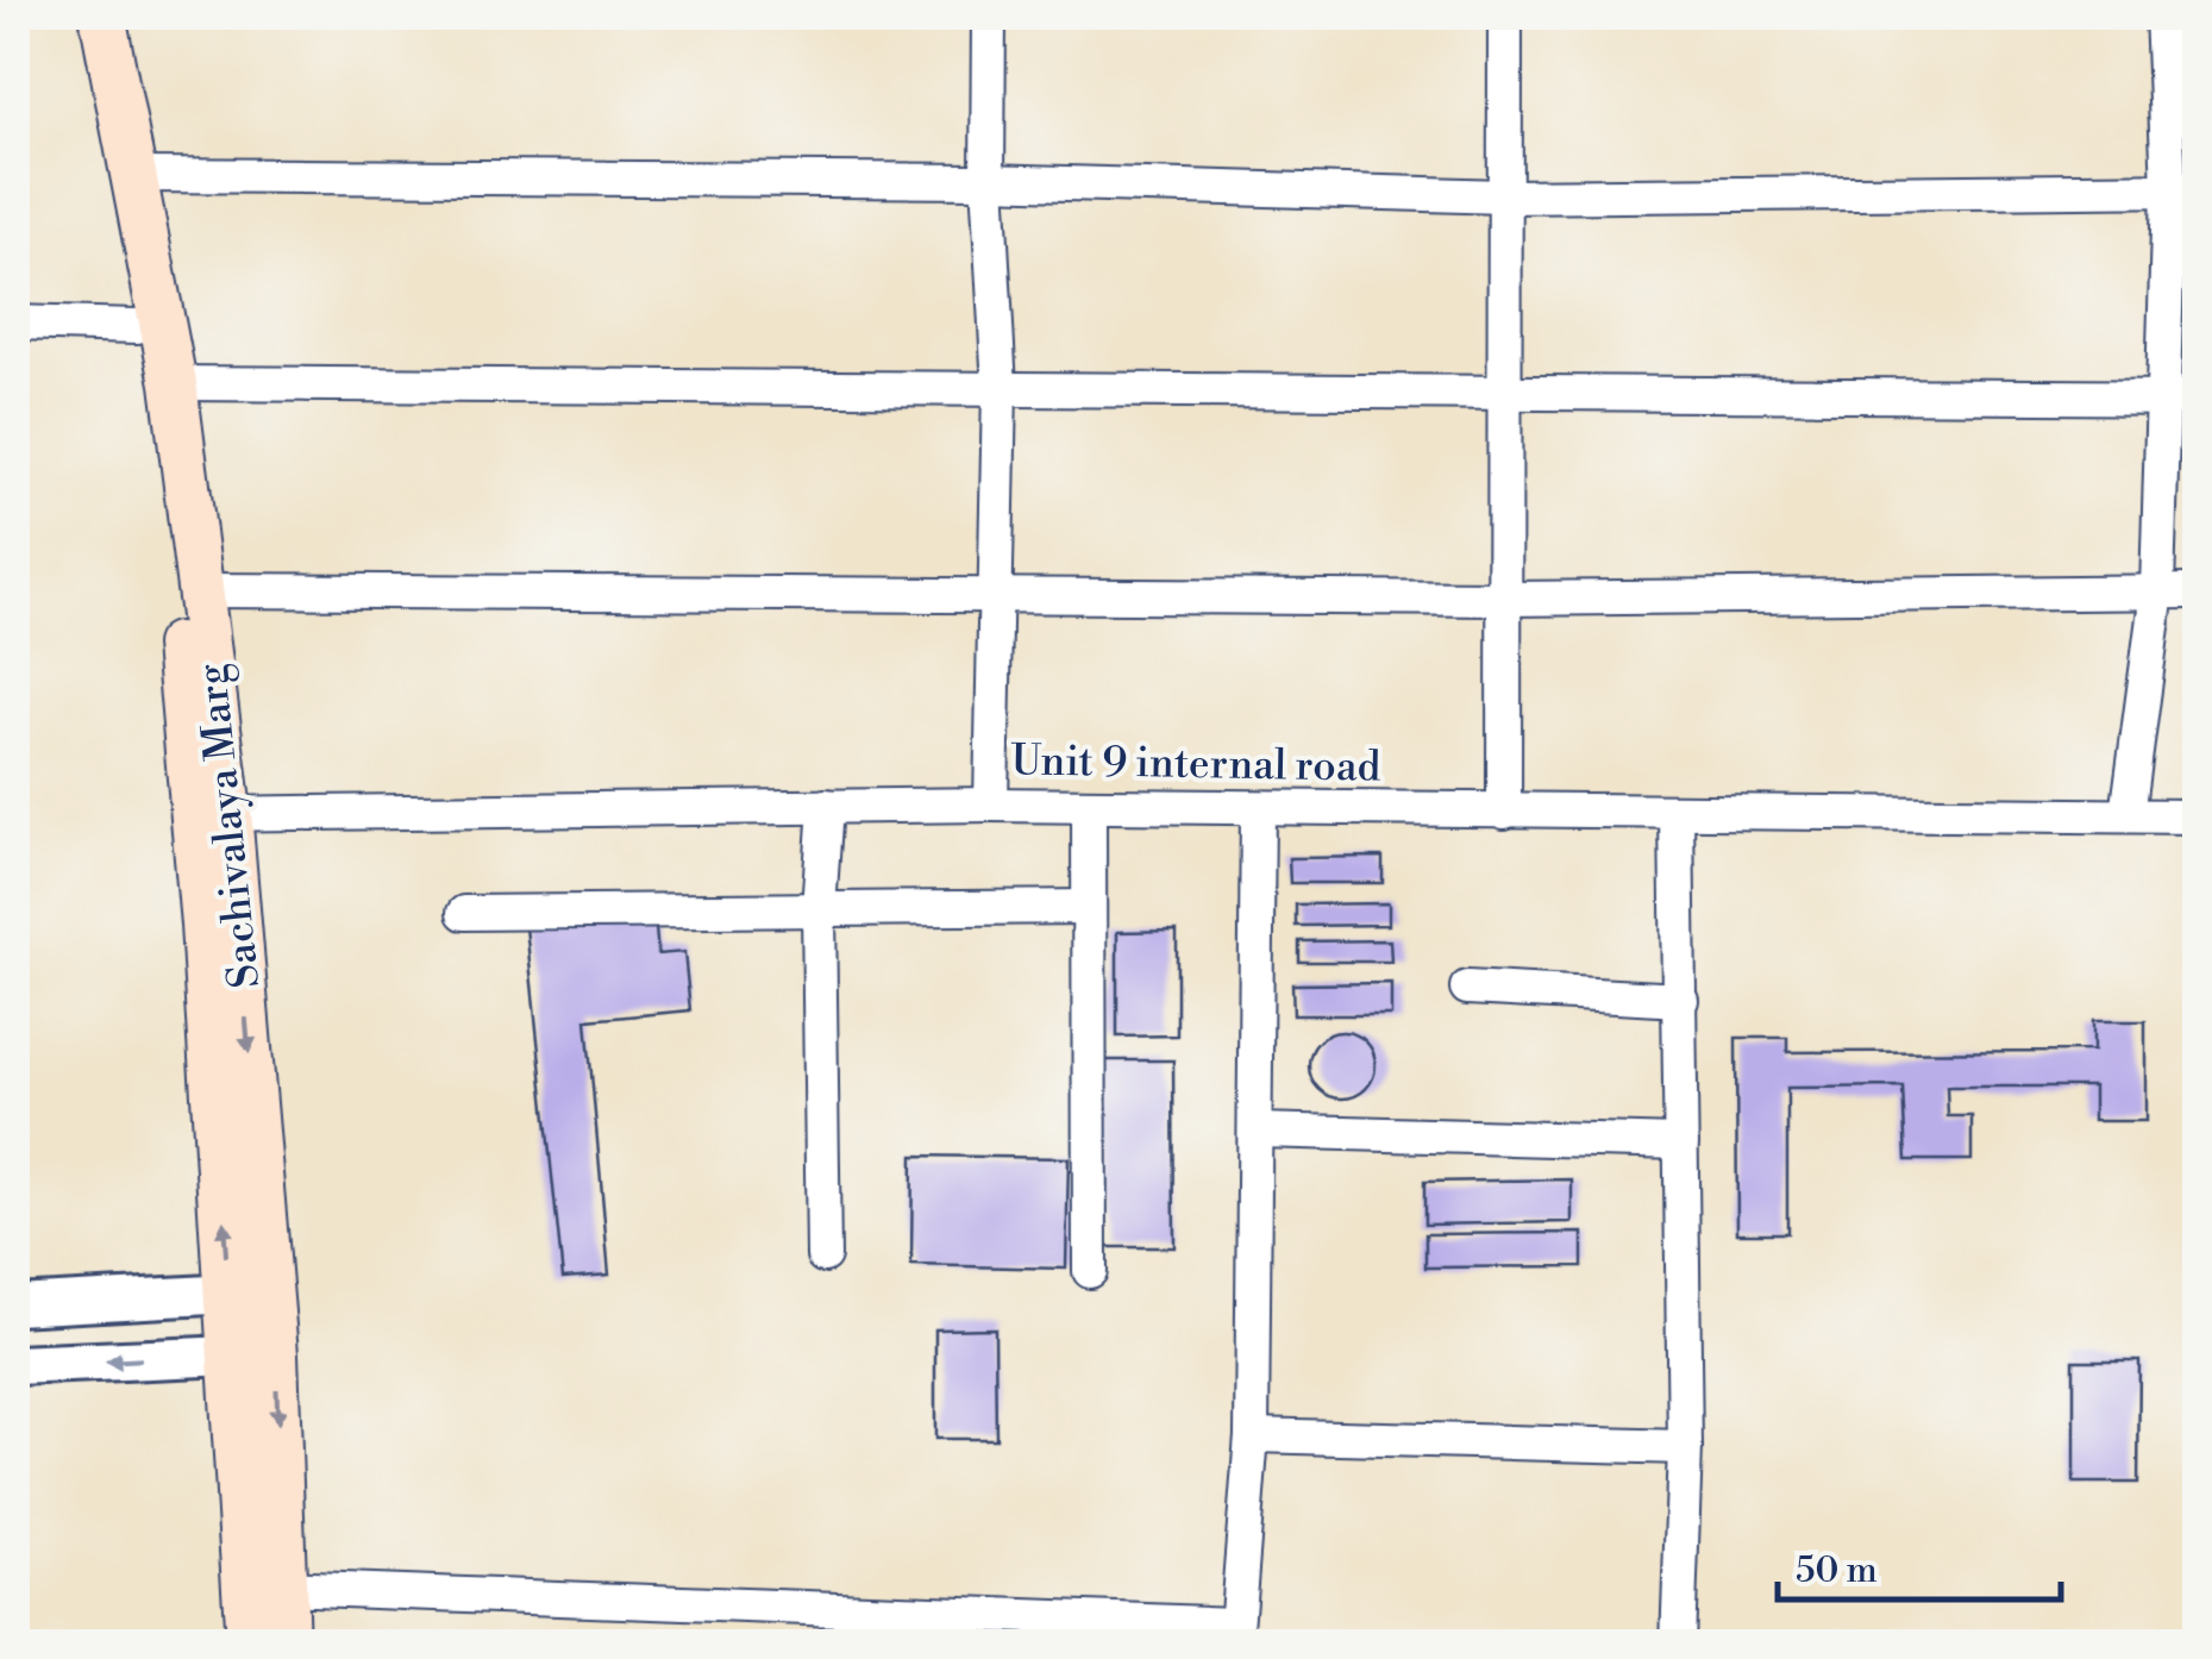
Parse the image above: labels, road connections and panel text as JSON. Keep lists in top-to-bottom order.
{
  "streets": {
    "main road": ["Sachivalaya Marg"],
    "street": ["Unit 9 internal road"]
  },
  "crossings": [
    ["Unit 9 internal road", "Sachivalaya Marg"]
  ],
  "scale_bar": "50 m"
}
